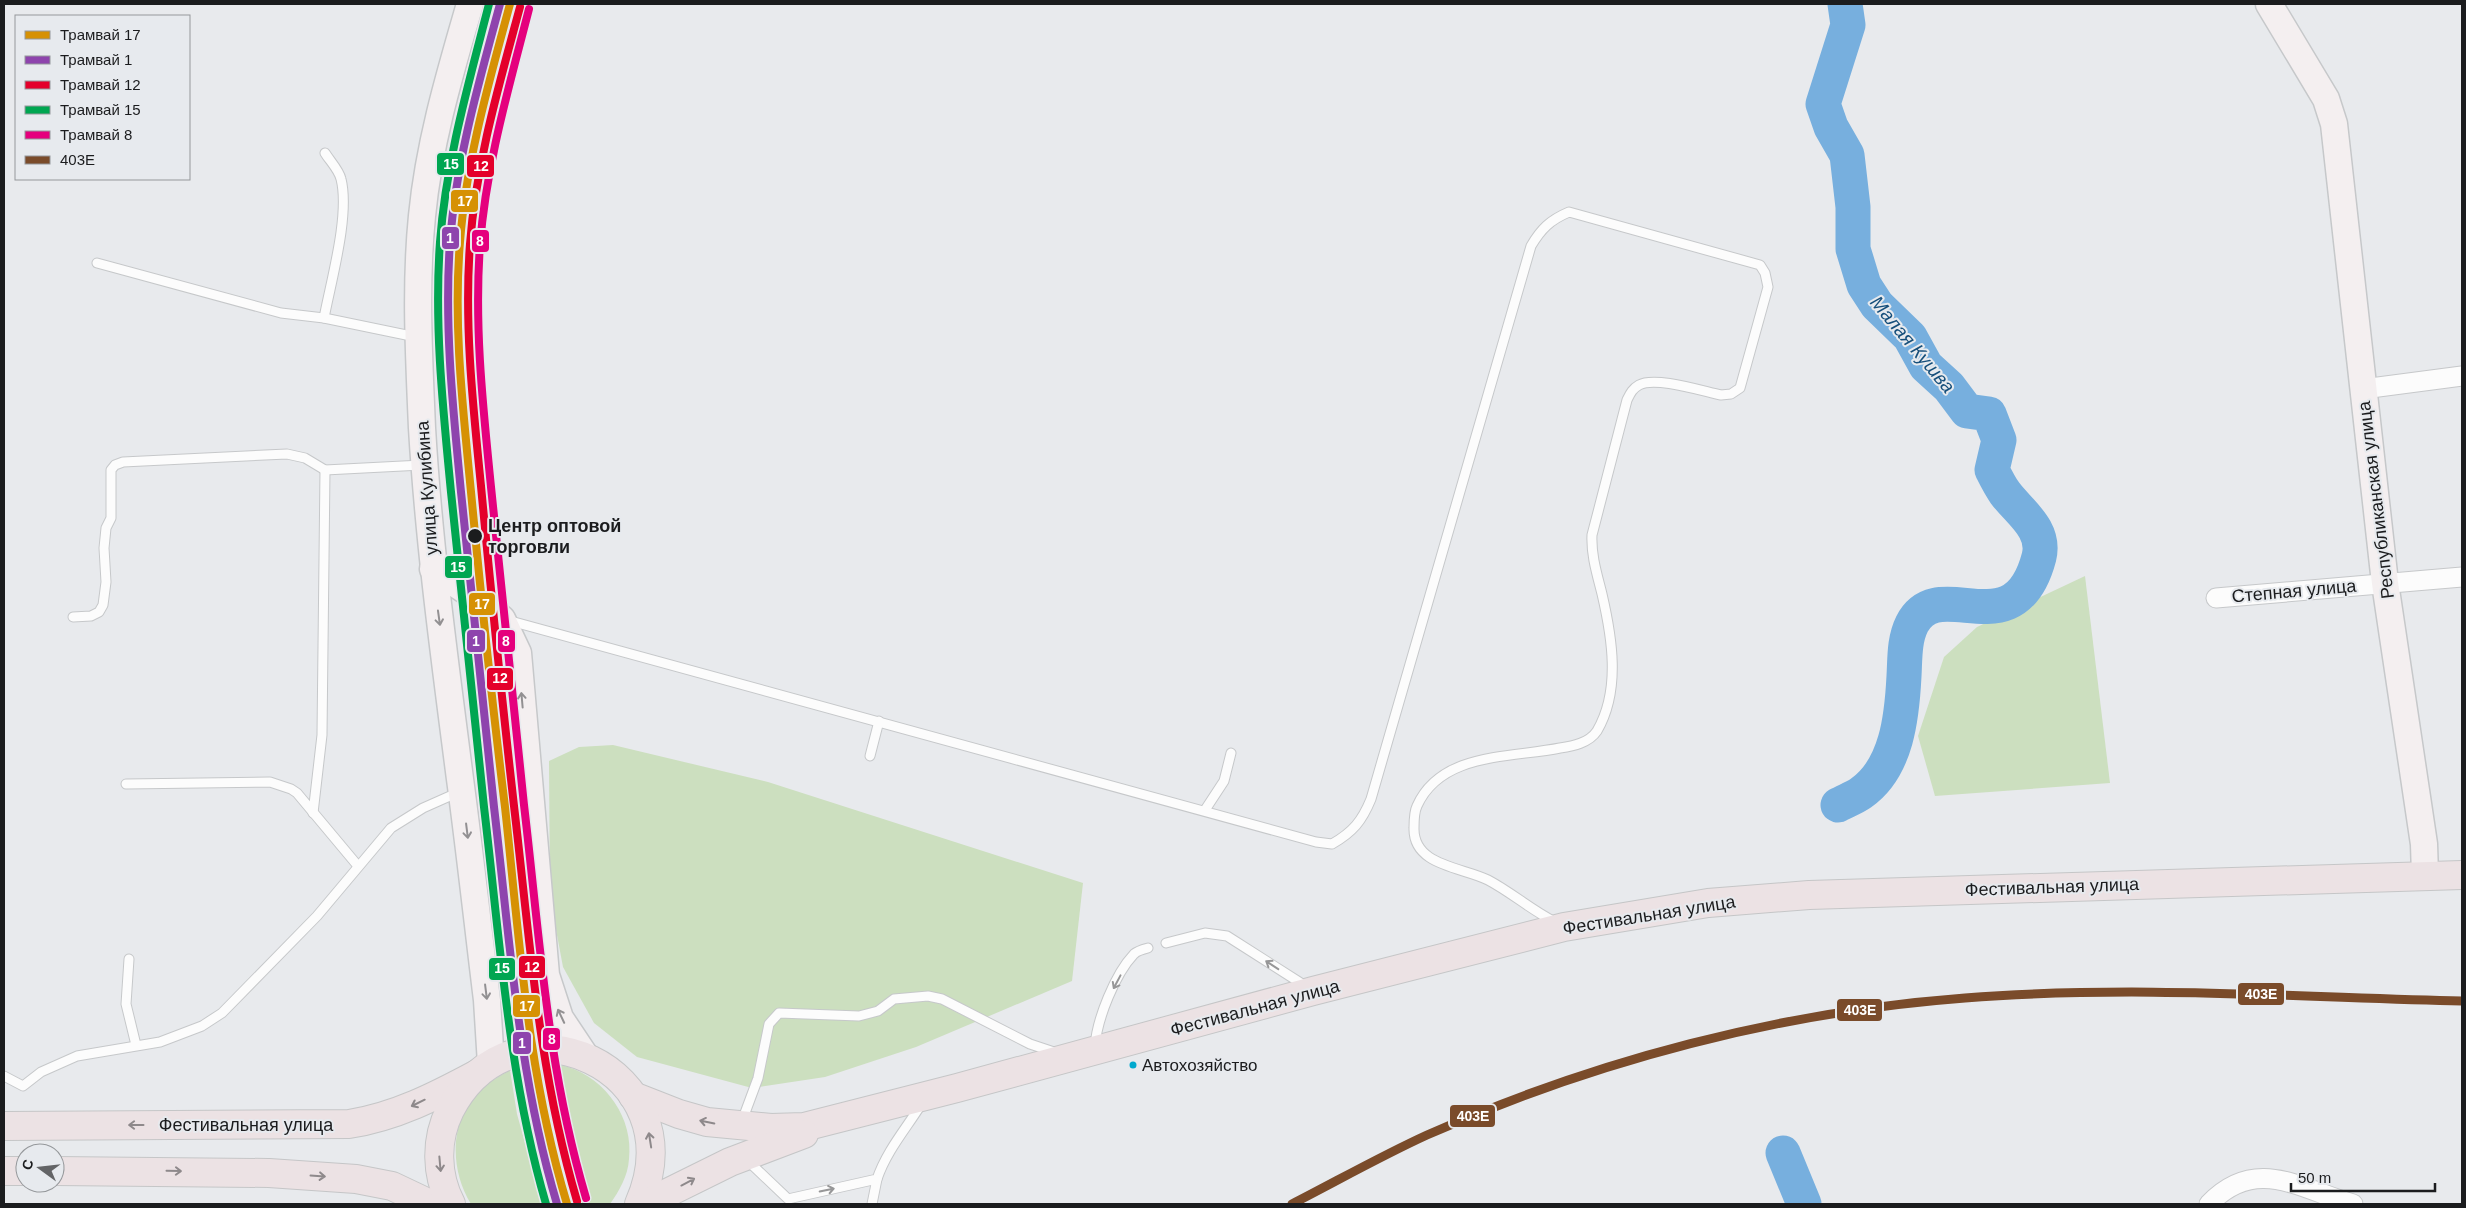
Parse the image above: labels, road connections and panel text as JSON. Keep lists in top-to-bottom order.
{
  "streets": {
    "main road": ["Фестивальная улица"],
    "street": ["улица Кулибина", "Республиканская улица", "Степная улица"]
  },
  "crossings": [
    ["улица Кулибина", "Фестивальная улица"],
    ["Республиканская улица", "Степная улица"],
    ["Республиканская улица", "Фестивальная улица"]
  ],
  "water": ["Малая Кушва"],
  "places": ["Центр оптовой торговли", "Автохозяйство"],
  "lines": [
    "tram line 17",
    "tram line 1",
    "tram line 15",
    "tram line 12",
    "tram line 8",
    "transit line 403Е"
  ],
  "legend": [
    "Трамвай 17",
    "Трамвай 1",
    "Трамвай 12",
    "Трамвай 15",
    "Трамвай 8",
    "403Е"
  ],
  "scale_bar": "50 m",
  "north": "left"
}
